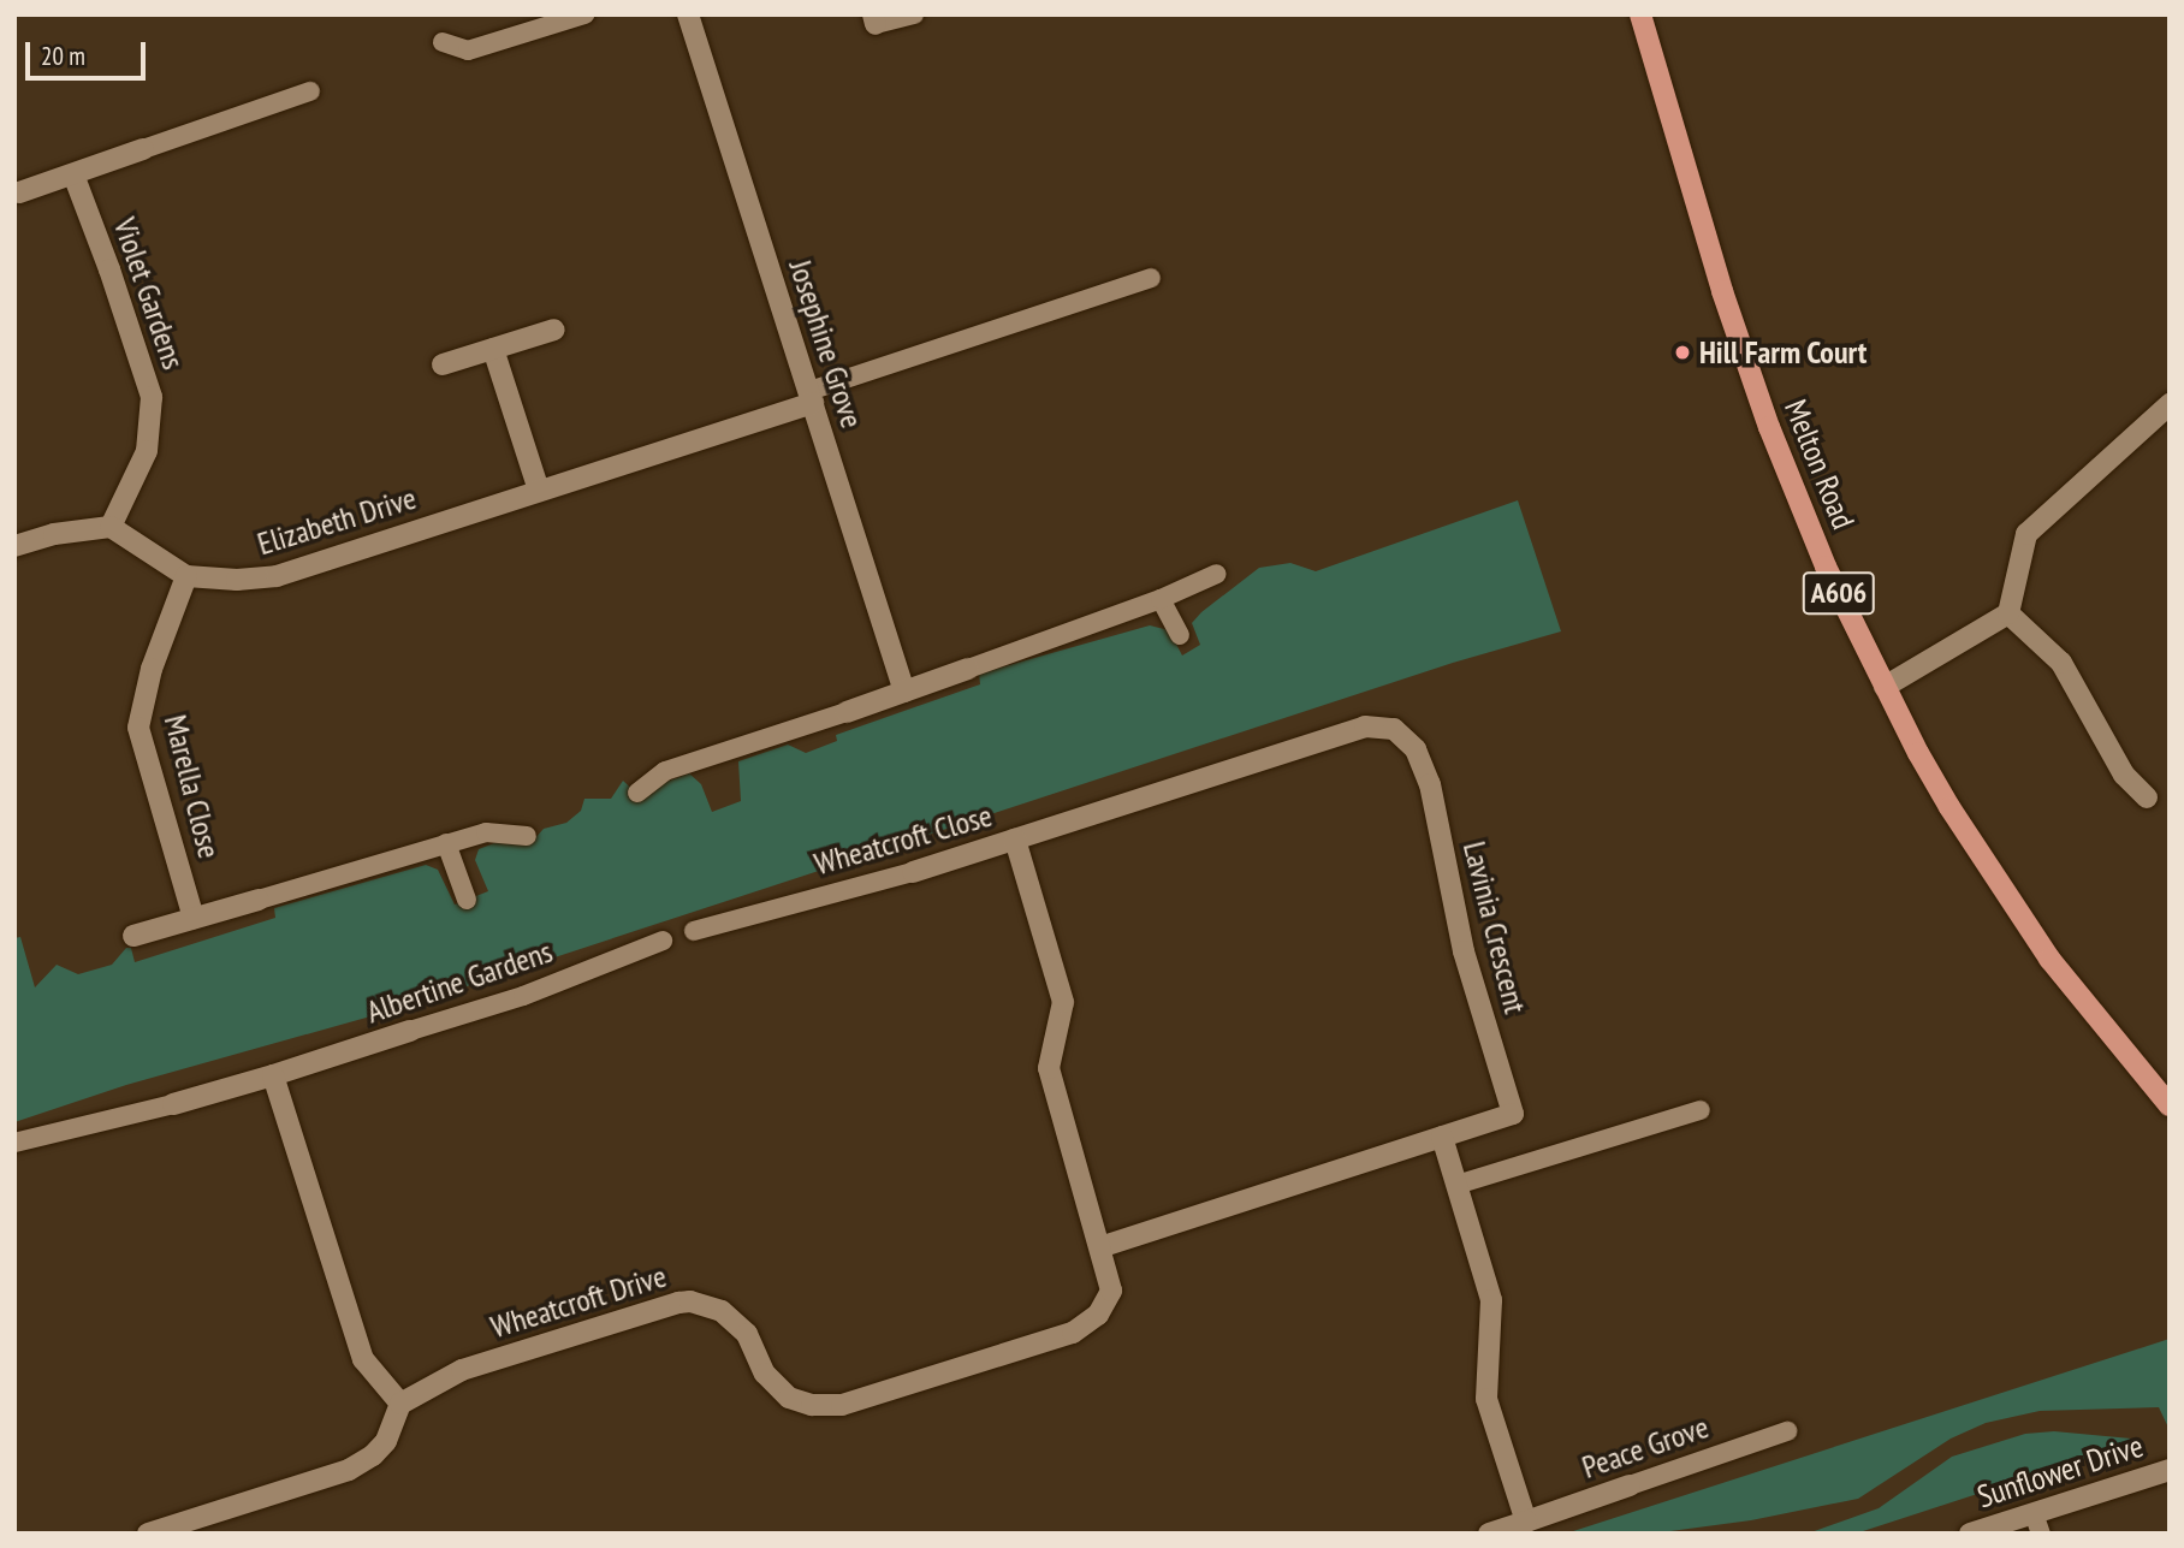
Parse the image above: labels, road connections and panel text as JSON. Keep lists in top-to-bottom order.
{
  "streets": {
    "main road": ["Melton Road", "A606"],
    "street": [
      "Violet Gardens",
      "Josephine Grove",
      "Elizabeth Drive",
      "Marella Close",
      "Wheatcroft Close",
      "Lavinia Crescent",
      "Albertine Gardens",
      "Wheatcroft Drive",
      "Peace Grove",
      "Sunflower Drive"
    ]
  },
  "crossings": [
    ["Violet Gardens", "Elizabeth Drive"],
    ["Josephine Grove", "Elizabeth Drive"],
    ["Elizabeth Drive", "Marella Close"],
    ["Wheatcroft Close", "Lavinia Crescent"],
    ["Wheatcroft Close", "Wheatcroft Drive"],
    ["Lavinia Crescent", "Wheatcroft Drive"]
  ],
  "places": ["Hill Farm Court"],
  "scale_bar": "20 m"
}
